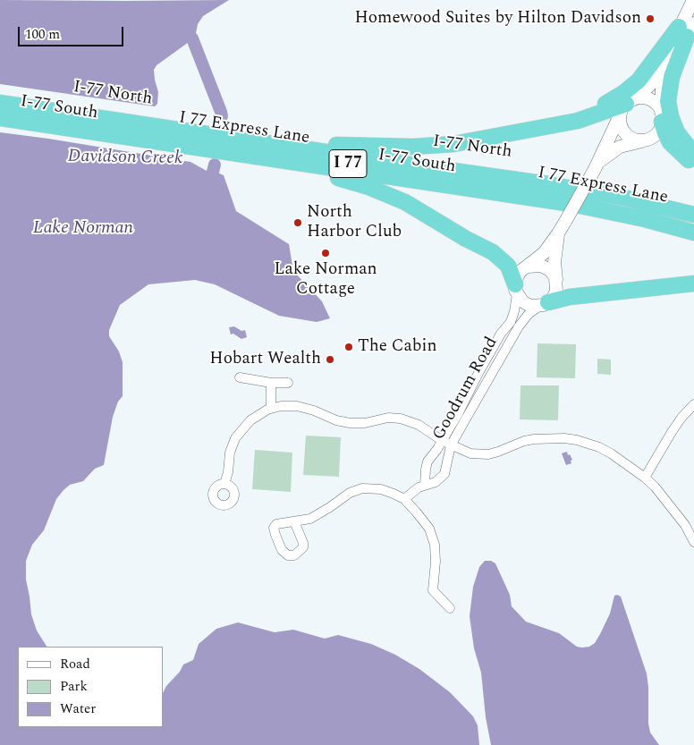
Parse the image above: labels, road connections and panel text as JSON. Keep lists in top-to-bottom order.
{
  "streets": {
    "highway": [
      "I-77 North",
      "I-77 South",
      "I 77 Express Lane",
      "I 77"
    ],
    "street": ["Goodrum Road"]
  },
  "water": ["Davidson Creek", "Lake Norman"],
  "places": [
    "Homewood Suites by Hilton Davidson",
    "North Harbor Club",
    "Lake Norman Cottage",
    "The Cabin",
    "Hobart Wealth"
  ],
  "legend": ["Road", "Park", "Water"],
  "scale_bar": "100 m"
}
